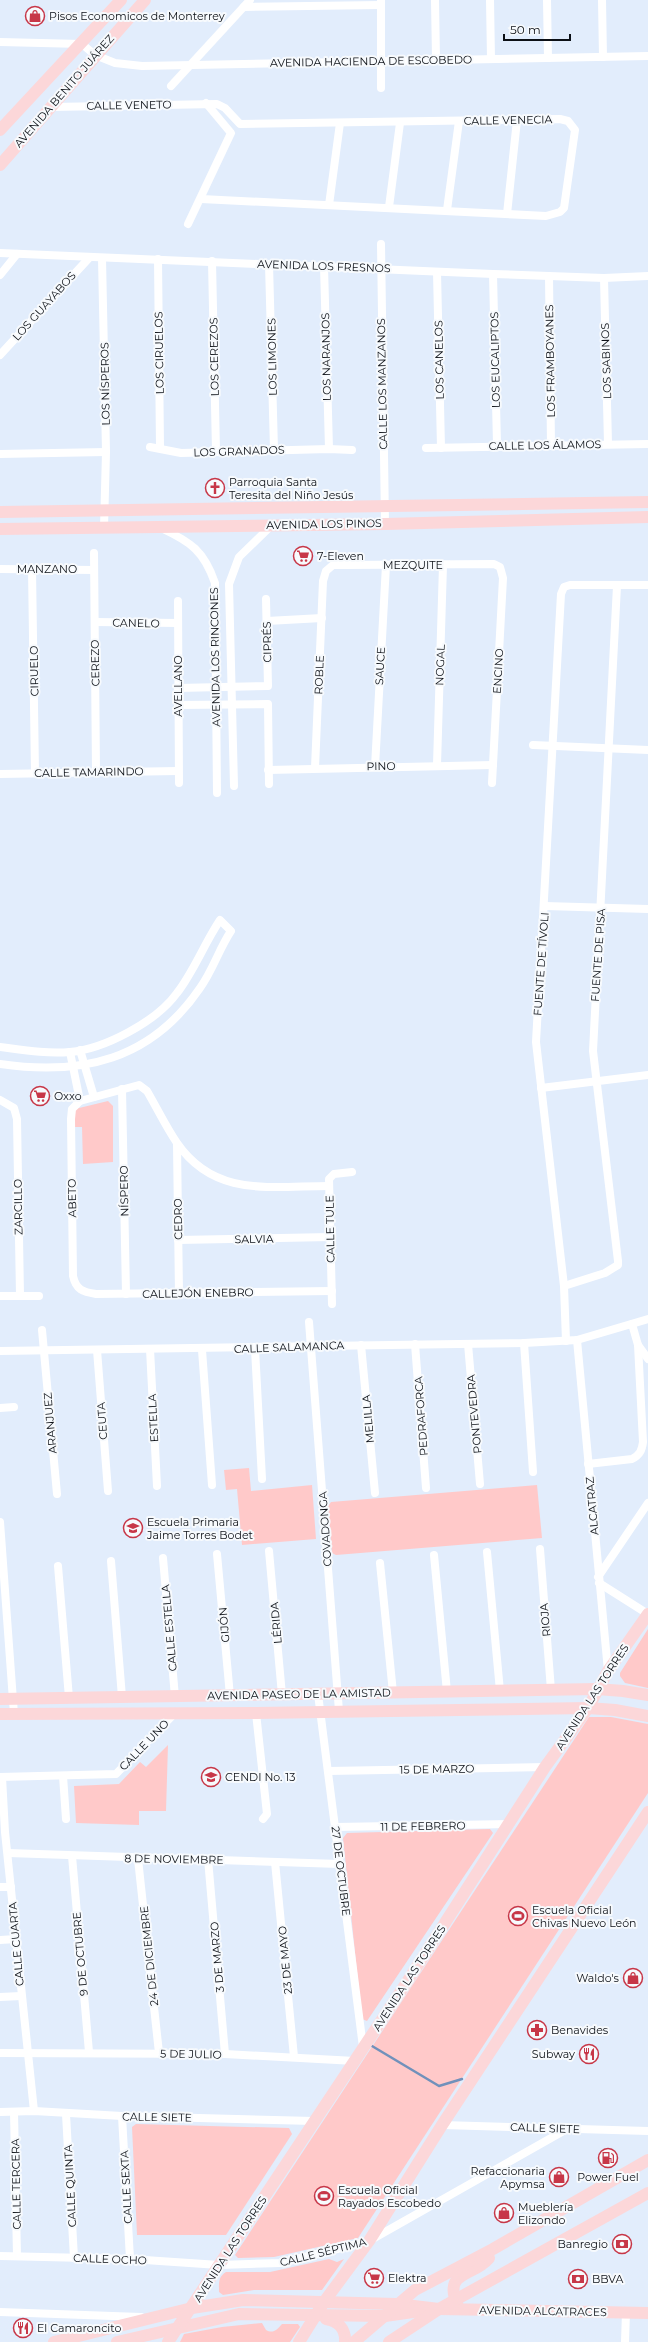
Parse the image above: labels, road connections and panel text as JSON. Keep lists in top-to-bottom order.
{
  "streets": {
    "street": [
      "AVENIDA HACIENDA DE ESCOBEDO",
      "AVENIDA BENITO JUÁREZ",
      "CALLE VENETO",
      "CALLE VENECIA",
      "AVENIDA LOS FRESNOS",
      "LOS GUAYABOS",
      "LOS CIRUELOS",
      "LOS CEREZOS",
      "LOS LIMONES",
      "LOS NARANJOS",
      "LOS CANELOS",
      "LOS EUCALIPTOS",
      "LOS FRAMBOYANES",
      "LOS SABINOS",
      "LOS NÍSPEROS",
      "CALLE LOS MANZANOS",
      "CALLE LOS ÁLAMOS",
      "LOS GRANADOS",
      "AVENIDA LOS PINOS",
      "MEZQUITE",
      "MANZANO",
      "CANELO",
      "CIPRÉS",
      "AVENIDA LOS RINCONES",
      "CEREZO",
      "NOGAL",
      "SAUCE",
      "CIRUELO",
      "ENCINO",
      "ROBLE",
      "AVELLANO",
      "PINO",
      "CALLE TAMARINDO",
      "FUENTE DE PISA",
      "FUENTE DE TÍVOLI",
      "NÍSPERO",
      "ABETO",
      "ZARCILLO",
      "CEDRO",
      "CALLE TULE",
      "SALVIA",
      "CALLEJÓN ENEBRO",
      "CALLE SALAMANCA",
      "PONTEVEDRA",
      "PEDRAFORCA",
      "ESTELLA",
      "MELILLA",
      "CEUTA",
      "ARANJUEZ",
      "ALCATRAZ",
      "COVADONGA",
      "RIOJA",
      "LÉRIDA",
      "GIJÓN",
      "CALLE ESTELLA",
      "AVENIDA PASEO DE LA AMISTAD",
      "AVENIDA LAS TORRES",
      "CALLE UNO",
      "15 DE MARZO",
      "11 DE FEBRERO",
      "8 DE NOVIEMBRE",
      "27 DE OCTUBRE",
      "CALLE CUARTA",
      "9 DE OCTUBRE",
      "24 DE DICIEMBRE",
      "3 DE MARZO",
      "23 DE MAYO",
      "5 DE JULIO",
      "CALLE SIETE",
      "CALLE TERCERA",
      "CALLE QUINTA",
      "CALLE SEXTA",
      "CALLE SÉPTIMA",
      "CALLE OCHO",
      "AVENIDA ALCATRACES"
    ]
  },
  "crossings": [
    ["AVENIDA HACIENDA DE ESCOBEDO", "AVENIDA BENITO JUÁREZ"],
    ["AVENIDA BENITO JUÁREZ", "CALLE VENETO"],
    ["CALLE VENETO", "CALLE VENECIA"],
    ["AVENIDA LOS FRESNOS", "LOS GUAYABOS"],
    ["AVENIDA LOS FRESNOS", "LOS CIRUELOS"],
    ["AVENIDA LOS FRESNOS", "LOS CEREZOS"],
    ["AVENIDA LOS FRESNOS", "LOS LIMONES"],
    ["AVENIDA LOS FRESNOS", "LOS NARANJOS"],
    ["AVENIDA LOS FRESNOS", "LOS CANELOS"],
    ["AVENIDA LOS FRESNOS", "LOS EUCALIPTOS"],
    ["AVENIDA LOS FRESNOS", "LOS FRAMBOYANES"],
    ["AVENIDA LOS FRESNOS", "LOS SABINOS"],
    ["AVENIDA LOS FRESNOS", "LOS NÍSPEROS"],
    ["AVENIDA LOS FRESNOS", "CALLE LOS MANZANOS"],
    ["LOS CIRUELOS", "LOS GRANADOS"],
    ["LOS CEREZOS", "LOS GRANADOS"],
    ["LOS LIMONES", "LOS GRANADOS"],
    ["LOS NARANJOS", "LOS GRANADOS"],
    ["LOS CANELOS", "CALLE LOS ÁLAMOS"],
    ["LOS EUCALIPTOS", "CALLE LOS ÁLAMOS"],
    ["LOS FRAMBOYANES", "CALLE LOS ÁLAMOS"],
    ["LOS SABINOS", "CALLE LOS ÁLAMOS"],
    ["LOS NÍSPEROS", "AVENIDA LOS PINOS"],
    ["CALLE LOS MANZANOS", "AVENIDA LOS PINOS"],
    ["AVENIDA LOS PINOS", "AVENIDA LOS RINCONES"],
    ["MEZQUITE", "NOGAL"],
    ["MEZQUITE", "SAUCE"],
    ["MEZQUITE", "ENCINO"],
    ["MEZQUITE", "ROBLE"],
    ["MANZANO", "CEREZO"],
    ["MANZANO", "CIRUELO"],
    ["CANELO", "CEREZO"],
    ["CANELO", "AVELLANO"],
    ["CIPRÉS", "AVENIDA LOS RINCONES"],
    ["CEREZO", "CALLE TAMARINDO"],
    ["NOGAL", "PINO"],
    ["SAUCE", "PINO"],
    ["CIRUELO", "CALLE TAMARINDO"],
    ["ENCINO", "PINO"],
    ["ROBLE", "PINO"],
    ["AVELLANO", "CALLE TAMARINDO"],
    ["FUENTE DE PISA", "FUENTE DE TÍVOLI"],
    ["FUENTE DE TÍVOLI", "CALLE SALAMANCA"],
    ["NÍSPERO", "CALLEJÓN ENEBRO"],
    ["ABETO", "CALLEJÓN ENEBRO"],
    ["CEDRO", "SALVIA"],
    ["CEDRO", "CALLEJÓN ENEBRO"],
    ["CALLE TULE", "SALVIA"],
    ["CALLE TULE", "CALLEJÓN ENEBRO"],
    ["CALLE SALAMANCA", "PONTEVEDRA"],
    ["CALLE SALAMANCA", "PEDRAFORCA"],
    ["CALLE SALAMANCA", "ESTELLA"],
    ["CALLE SALAMANCA", "MELILLA"],
    ["CALLE SALAMANCA", "CEUTA"],
    ["CALLE SALAMANCA", "ARANJUEZ"],
    ["CALLE SALAMANCA", "ALCATRAZ"],
    ["CALLE SALAMANCA", "COVADONGA"],
    ["ALCATRAZ", "AVENIDA LAS TORRES"],
    ["COVADONGA", "AVENIDA PASEO DE LA AMISTAD"],
    ["RIOJA", "AVENIDA PASEO DE LA AMISTAD"],
    ["LÉRIDA", "AVENIDA PASEO DE LA AMISTAD"],
    ["GIJÓN", "AVENIDA PASEO DE LA AMISTAD"],
    ["CALLE ESTELLA", "AVENIDA PASEO DE LA AMISTAD"],
    ["AVENIDA PASEO DE LA AMISTAD", "AVENIDA LAS TORRES"],
    ["AVENIDA PASEO DE LA AMISTAD", "CALLE UNO"],
    ["AVENIDA PASEO DE LA AMISTAD", "27 DE OCTUBRE"],
    ["AVENIDA LAS TORRES", "15 DE MARZO"],
    ["AVENIDA LAS TORRES", "11 DE FEBRERO"],
    ["AVENIDA LAS TORRES", "27 DE OCTUBRE"],
    ["AVENIDA LAS TORRES", "5 DE JULIO"],
    ["AVENIDA LAS TORRES", "CALLE SIETE"],
    ["AVENIDA LAS TORRES", "CALLE SÉPTIMA"],
    ["AVENIDA LAS TORRES", "CALLE OCHO"],
    ["CALLE UNO", "CALLE CUARTA"],
    ["15 DE MARZO", "27 DE OCTUBRE"],
    ["11 DE FEBRERO", "27 DE OCTUBRE"],
    ["8 DE NOVIEMBRE", "27 DE OCTUBRE"],
    ["8 DE NOVIEMBRE", "CALLE CUARTA"],
    ["8 DE NOVIEMBRE", "9 DE OCTUBRE"],
    ["8 DE NOVIEMBRE", "24 DE DICIEMBRE"],
    ["8 DE NOVIEMBRE", "3 DE MARZO"],
    ["8 DE NOVIEMBRE", "23 DE MAYO"],
    ["CALLE CUARTA", "5 DE JULIO"],
    ["CALLE CUARTA", "CALLE SIETE"],
    ["9 DE OCTUBRE", "5 DE JULIO"],
    ["24 DE DICIEMBRE", "5 DE JULIO"],
    ["3 DE MARZO", "5 DE JULIO"],
    ["23 DE MAYO", "5 DE JULIO"],
    ["CALLE SIETE", "CALLE TERCERA"],
    ["CALLE SIETE", "CALLE QUINTA"],
    ["CALLE SIETE", "CALLE SEXTA"],
    ["CALLE SIETE", "CALLE SÉPTIMA"],
    ["CALLE TERCERA", "CALLE OCHO"],
    ["CALLE QUINTA", "CALLE OCHO"],
    ["CALLE SEXTA", "CALLE OCHO"],
    ["CALLE SÉPTIMA", "CALLE OCHO"]
  ],
  "places": {
    "shop": [
      "Pisos Economicos de Monterrey",
      "Waldo's",
      "Refaccionaria Apymsa",
      "Mueblería Elizondo"
    ],
    "church": ["Parroquia Santa Teresita del Niño Jesús"],
    "supermarket": ["7-Eleven", "Oxxo", "Elektra"],
    "school or university": ["Escuela Primaria Jaime Torres Bodet", "CENDI No. 13"],
    "sports": ["Escuela Oficial Chivas Nuevo León", "Escuela Oficial Rayados Escobedo"],
    "pharmacy": ["Benavides"],
    "restaurant": ["Subway", "El Camaroncito"],
    "fuel station": ["Power Fuel"],
    "bank": ["Banregio", "BBVA"]
  },
  "scale_bar": "50 m"
}
